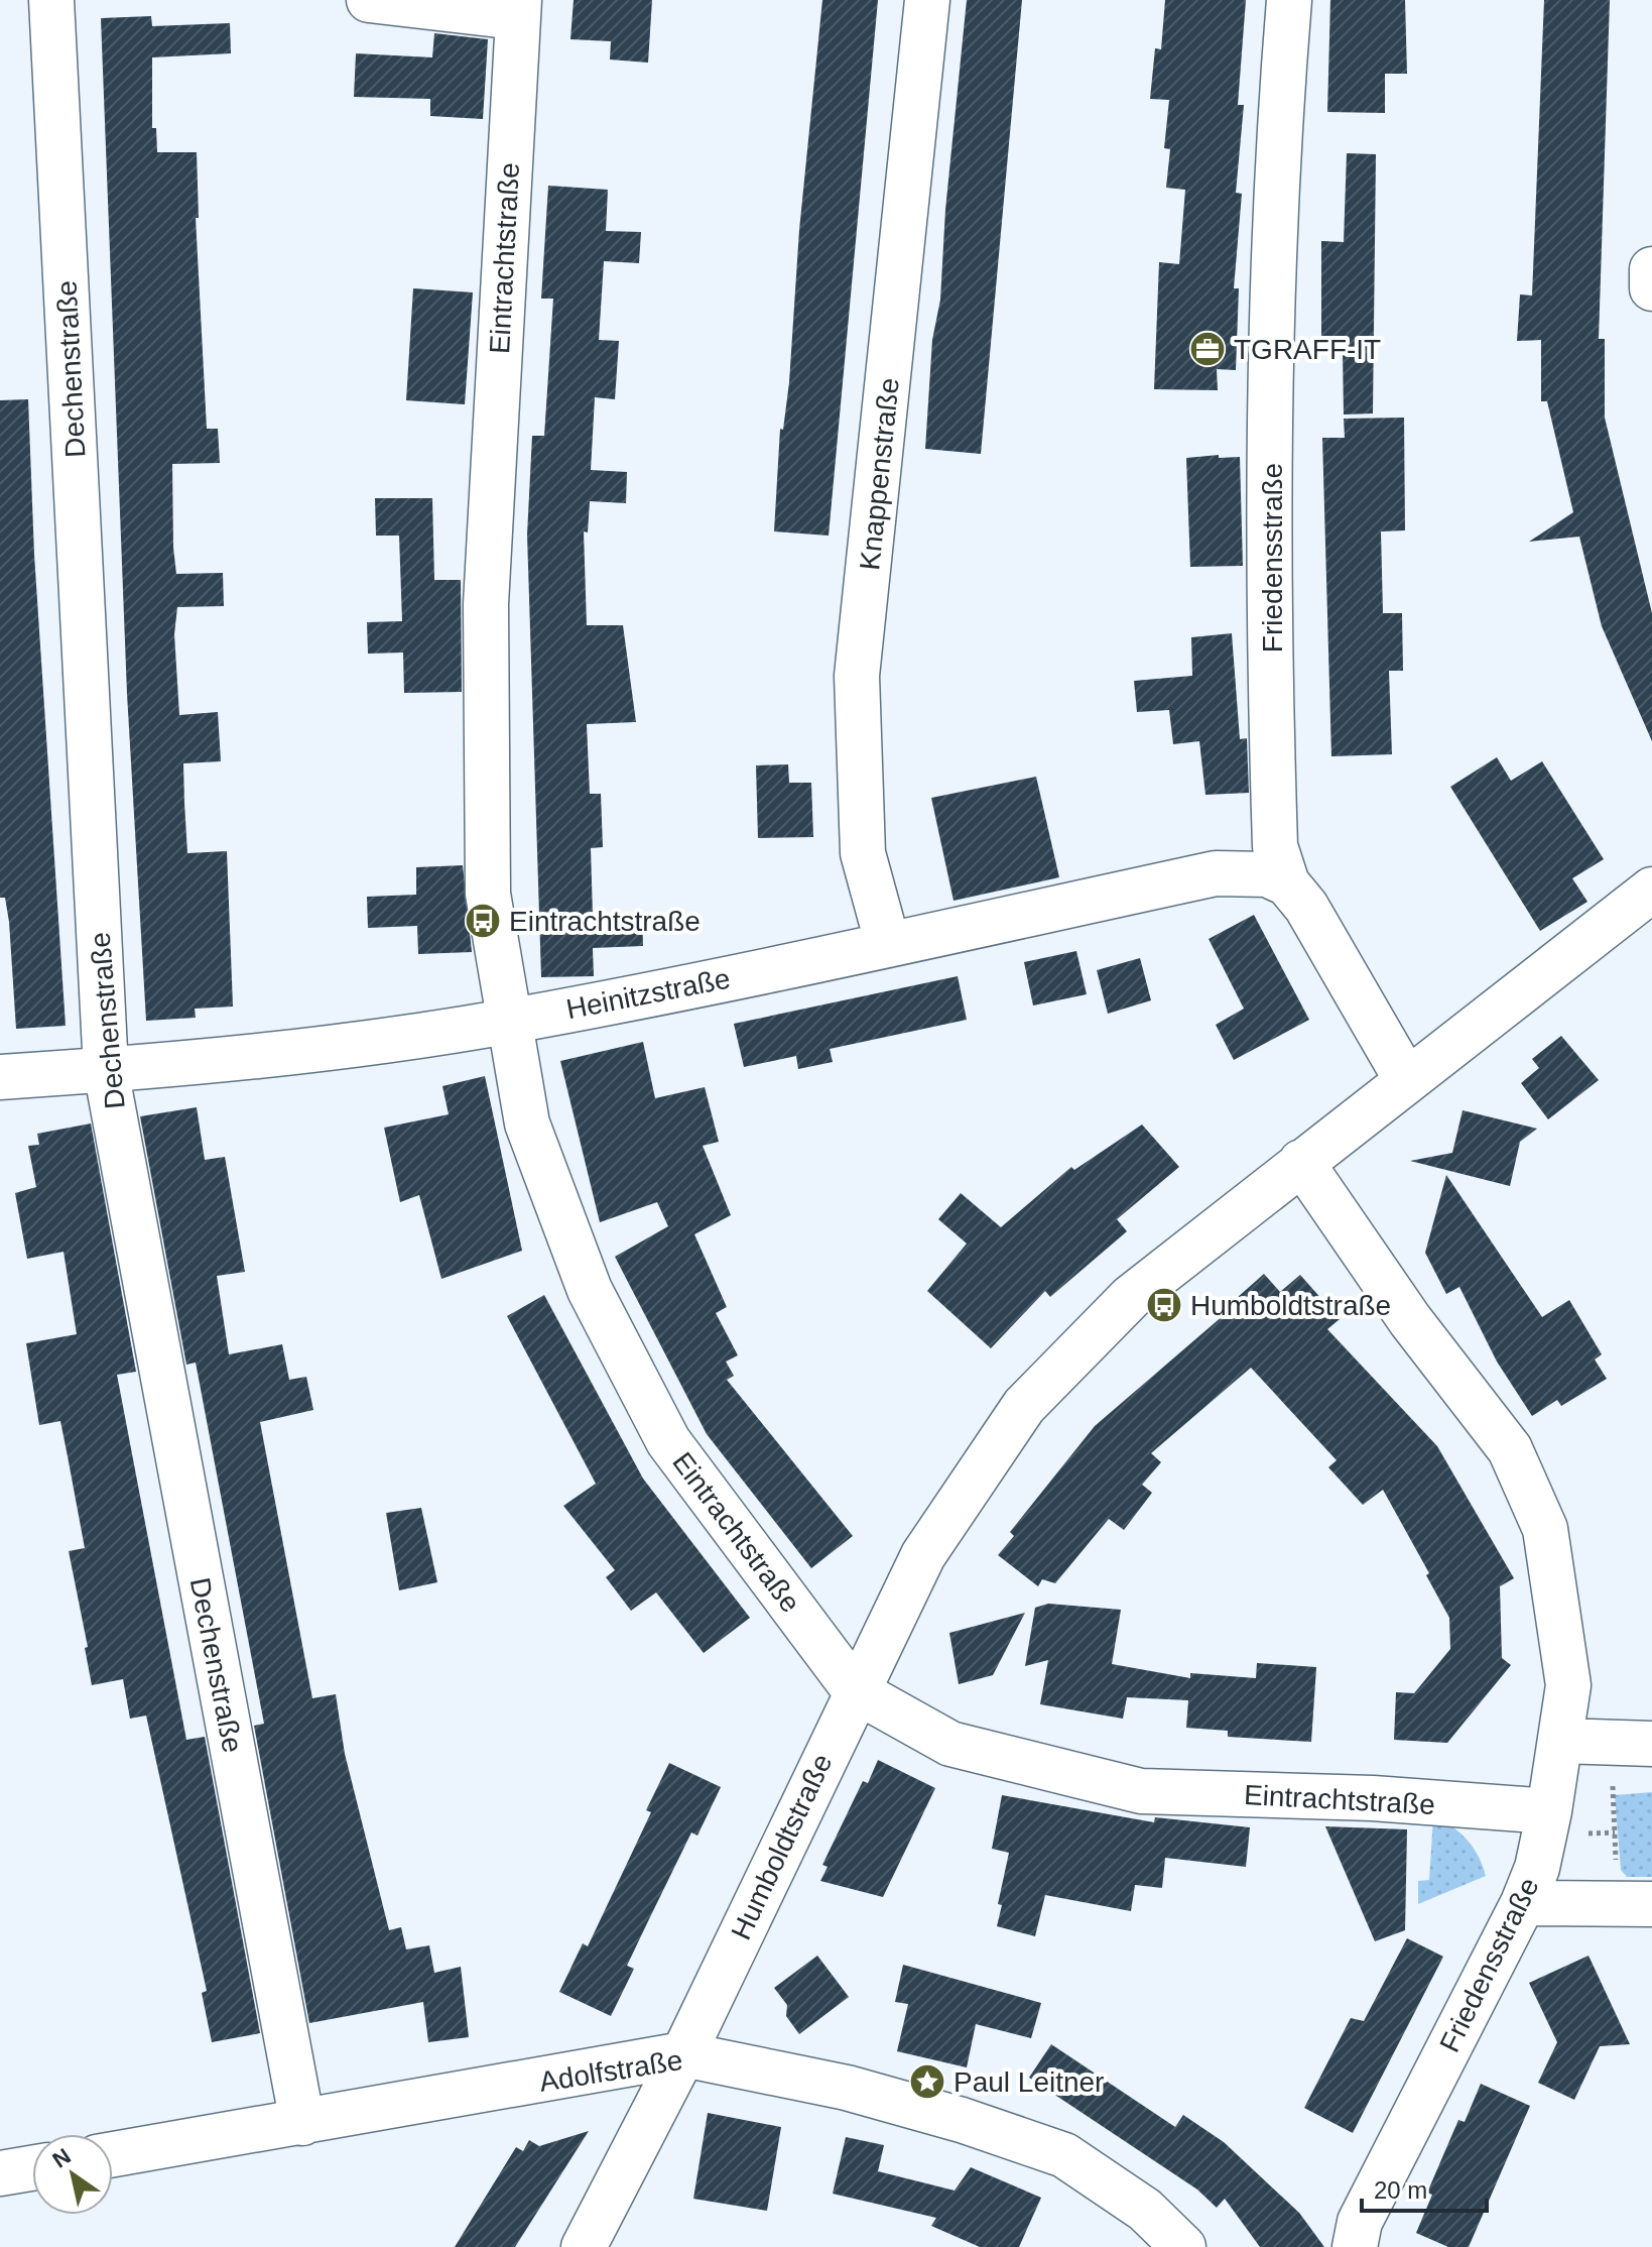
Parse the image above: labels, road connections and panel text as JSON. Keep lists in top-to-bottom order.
{
  "streets": {
    "street": [
      "Eintrachtstraße",
      "Dechenstraße",
      "Knappenstraße",
      "Friedensstraße",
      "Heinitzstraße",
      "Humboldtstraße",
      "Adolfstraße"
    ]
  },
  "crossings": [
    ["Eintrachtstraße", "Friedensstraße"],
    ["Eintrachtstraße", "Heinitzstraße"],
    ["Eintrachtstraße", "Humboldtstraße"],
    ["Dechenstraße", "Heinitzstraße"],
    ["Dechenstraße", "Adolfstraße"],
    ["Knappenstraße", "Heinitzstraße"],
    ["Friedensstraße", "Heinitzstraße"],
    ["Friedensstraße", "Humboldtstraße"],
    ["Humboldtstraße", "Adolfstraße"]
  ],
  "places": {
    "office": ["TGRAFF-IT"],
    "bus stop": ["Eintrachtstraße", "Humboldtstraße"],
    "place": ["Paul Leitner"]
  },
  "scale_bar": "20 m",
  "north": "top left"
}
